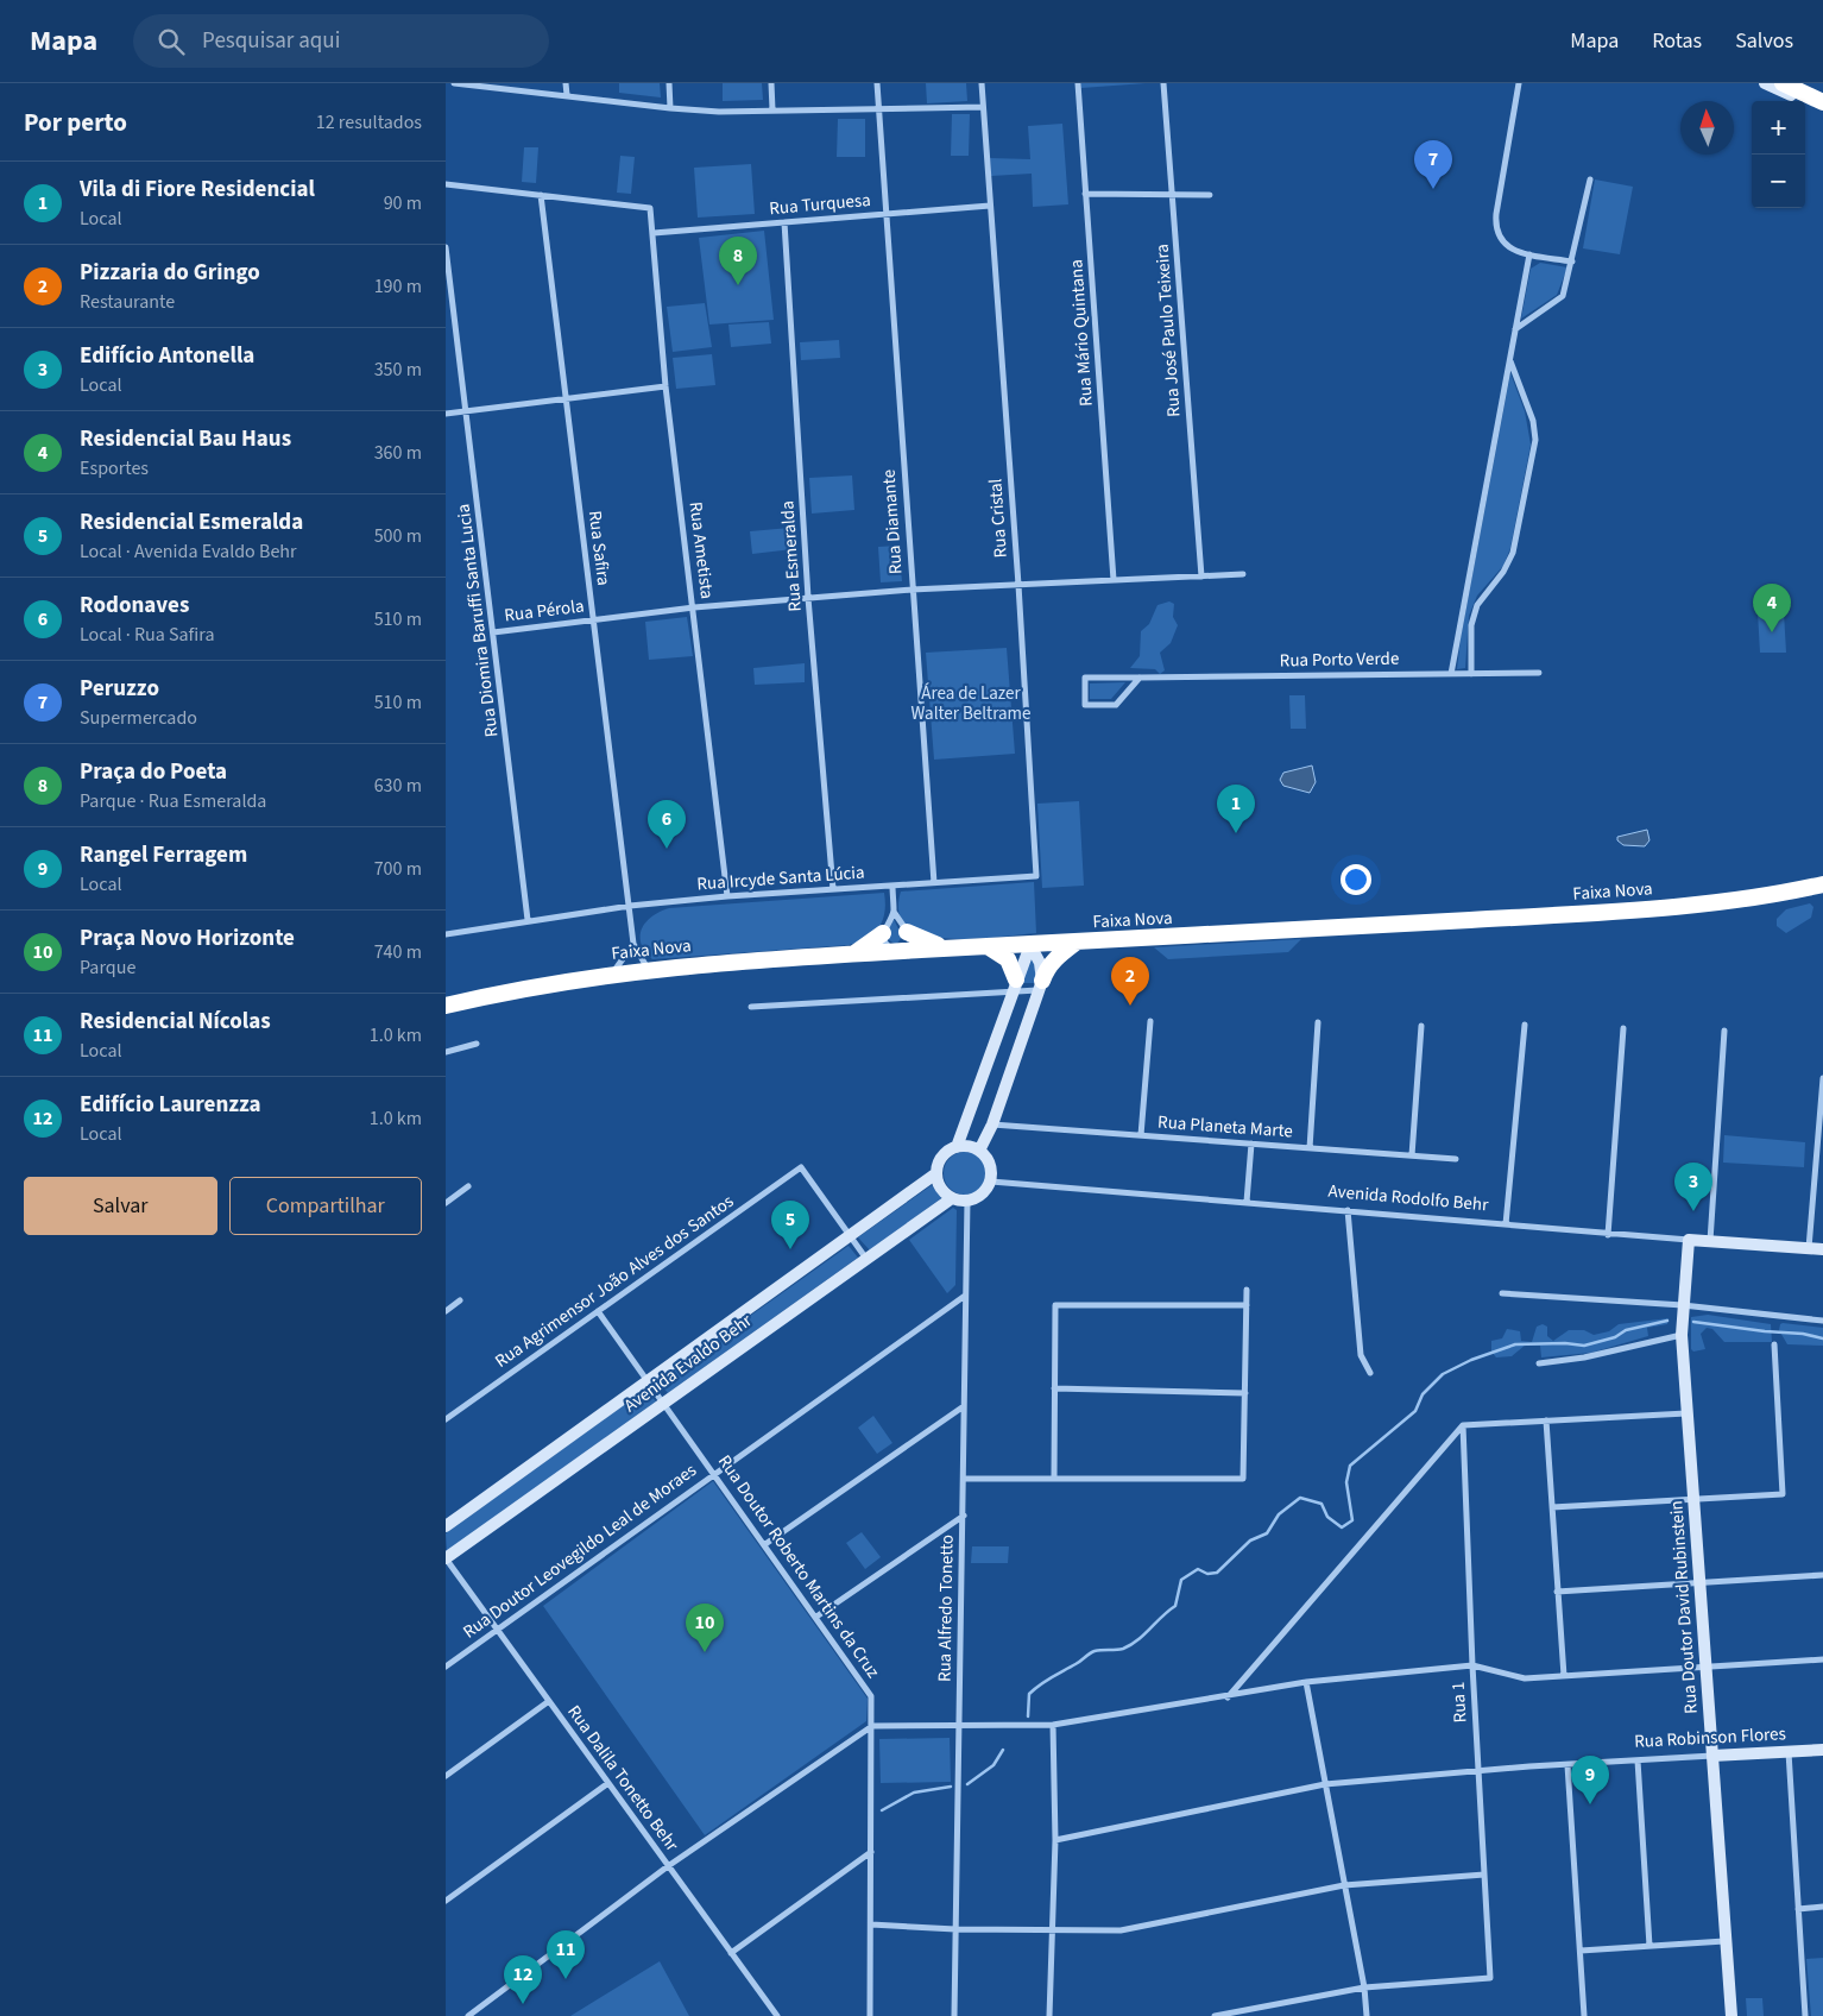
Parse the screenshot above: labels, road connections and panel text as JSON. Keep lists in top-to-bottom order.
{
  "streets": {
    "highway": ["Faixa Nova"],
    "street": [
      "Rua Turquesa",
      "Rua José Paulo Teixeira",
      "Rua Mário Quintana",
      "Rua Cristal",
      "Rua Diamante",
      "Rua Safira",
      "Rua Ametista",
      "Rua Esmeralda",
      "Rua Pérola",
      "Rua Diomira Baruffi Santa Lucia",
      "Rua Porto Verde",
      "Rua Ircyde Santa Lúcia",
      "Rua Planeta Marte",
      "Avenida Rodolfo Behr",
      "Rua Agrimensor João Alves dos Santos",
      "Avenida Evaldo Behr",
      "Rua Doutor Leovegildo Leal de Moraes",
      "Rua Doutor Roberto Martins da Cruz",
      "Rua Doutor David Rubinstein",
      "Rua Alfredo Tonetto",
      "Rua 1",
      "Rua Robinson Flores",
      "Rua Dalila Tonetto Behr"
    ]
  },
  "crossings": [
    ["Rua Turquesa", "Rua Cristal"],
    ["Rua Turquesa", "Rua Diamante"],
    ["Rua Turquesa", "Rua Ametista"],
    ["Rua Turquesa", "Rua Esmeralda"],
    ["Rua José Paulo Teixeira", "Rua Pérola"],
    ["Rua Mário Quintana", "Rua Pérola"],
    ["Rua Cristal", "Rua Pérola"],
    ["Rua Cristal", "Rua Ircyde Santa Lúcia"],
    ["Rua Diamante", "Rua Pérola"],
    ["Rua Diamante", "Rua Ircyde Santa Lúcia"],
    ["Rua Safira", "Rua Ametista"],
    ["Rua Safira", "Rua Pérola"],
    ["Rua Safira", "Rua Ircyde Santa Lúcia"],
    ["Rua Ametista", "Rua Pérola"],
    ["Rua Ametista", "Rua Ircyde Santa Lúcia"],
    ["Rua Esmeralda", "Rua Pérola"],
    ["Rua Esmeralda", "Rua Ircyde Santa Lúcia"],
    ["Rua Pérola", "Rua Diomira Baruffi Santa Lucia"],
    ["Rua Diomira Baruffi Santa Lucia", "Rua Ircyde Santa Lúcia"],
    ["Avenida Rodolfo Behr", "Avenida Evaldo Behr"],
    ["Avenida Rodolfo Behr", "Rua Doutor David Rubinstein"],
    ["Avenida Rodolfo Behr", "Rua Alfredo Tonetto"],
    ["Rua Agrimensor João Alves dos Santos", "Avenida Evaldo Behr"],
    ["Rua Agrimensor João Alves dos Santos", "Rua Doutor Roberto Martins da Cruz"],
    ["Avenida Evaldo Behr", "Rua Doutor Roberto Martins da Cruz"],
    ["Avenida Evaldo Behr", "Rua Alfredo Tonetto"],
    ["Avenida Evaldo Behr", "Rua Dalila Tonetto Behr"],
    ["Rua Doutor Leovegildo Leal de Moraes", "Rua Doutor Roberto Martins da Cruz"],
    ["Rua Doutor Leovegildo Leal de Moraes", "Rua Alfredo Tonetto"],
    ["Rua Doutor Leovegildo Leal de Moraes", "Rua Dalila Tonetto Behr"],
    ["Rua Doutor David Rubinstein", "Rua Robinson Flores"],
    ["Rua 1", "Rua Robinson Flores"]
  ],
  "parks": ["Área de Lazer Walter Beltrame"],
  "north": "top",
  "page": {
    "header": "Mapa",
    "search": "Pesquisar aqui",
    "nav": ["Mapa", "Rotas", "Salvos"],
    "heading": ["Por perto", "12 resultados"],
    "map_buttons": ["+", "−"],
    "pins": [
      "7",
      "8",
      "4",
      "1",
      "6",
      "2",
      "3",
      "5",
      "10",
      "9",
      "11",
      "12"
    ],
    "list": [
      {
        "mark": "1",
        "name": "Vila di Fiore Residencial",
        "note": "Local",
        "value": "90 m"
      },
      {
        "mark": "2",
        "name": "Pizzaria do Gringo",
        "note": "Restaurante",
        "value": "190 m"
      },
      {
        "mark": "3",
        "name": "Edifício Antonella",
        "note": "Local",
        "value": "350 m"
      },
      {
        "mark": "4",
        "name": "Residencial Bau Haus",
        "note": "Esportes",
        "value": "360 m"
      },
      {
        "mark": "5",
        "name": "Residencial Esmeralda",
        "note": "Local · Avenida Evaldo Behr",
        "value": "500 m"
      },
      {
        "mark": "6",
        "name": "Rodonaves",
        "note": "Local · Rua Safira",
        "value": "510 m"
      },
      {
        "mark": "7",
        "name": "Peruzzo",
        "note": "Supermercado",
        "value": "510 m"
      },
      {
        "mark": "8",
        "name": "Praça do Poeta",
        "note": "Parque · Rua Esmeralda",
        "value": "630 m"
      },
      {
        "mark": "9",
        "name": "Rangel Ferragem",
        "note": "Local",
        "value": "700 m"
      },
      {
        "mark": "10",
        "name": "Praça Novo Horizonte",
        "note": "Parque",
        "value": "740 m"
      },
      {
        "mark": "11",
        "name": "Residencial Nícolas",
        "note": "Local",
        "value": "1.0 km"
      },
      {
        "mark": "12",
        "name": "Edifício Laurenzza",
        "note": "Local",
        "value": "1.0 km"
      }
    ],
    "buttons": ["Salvar", "Compartilhar"]
  }
}
